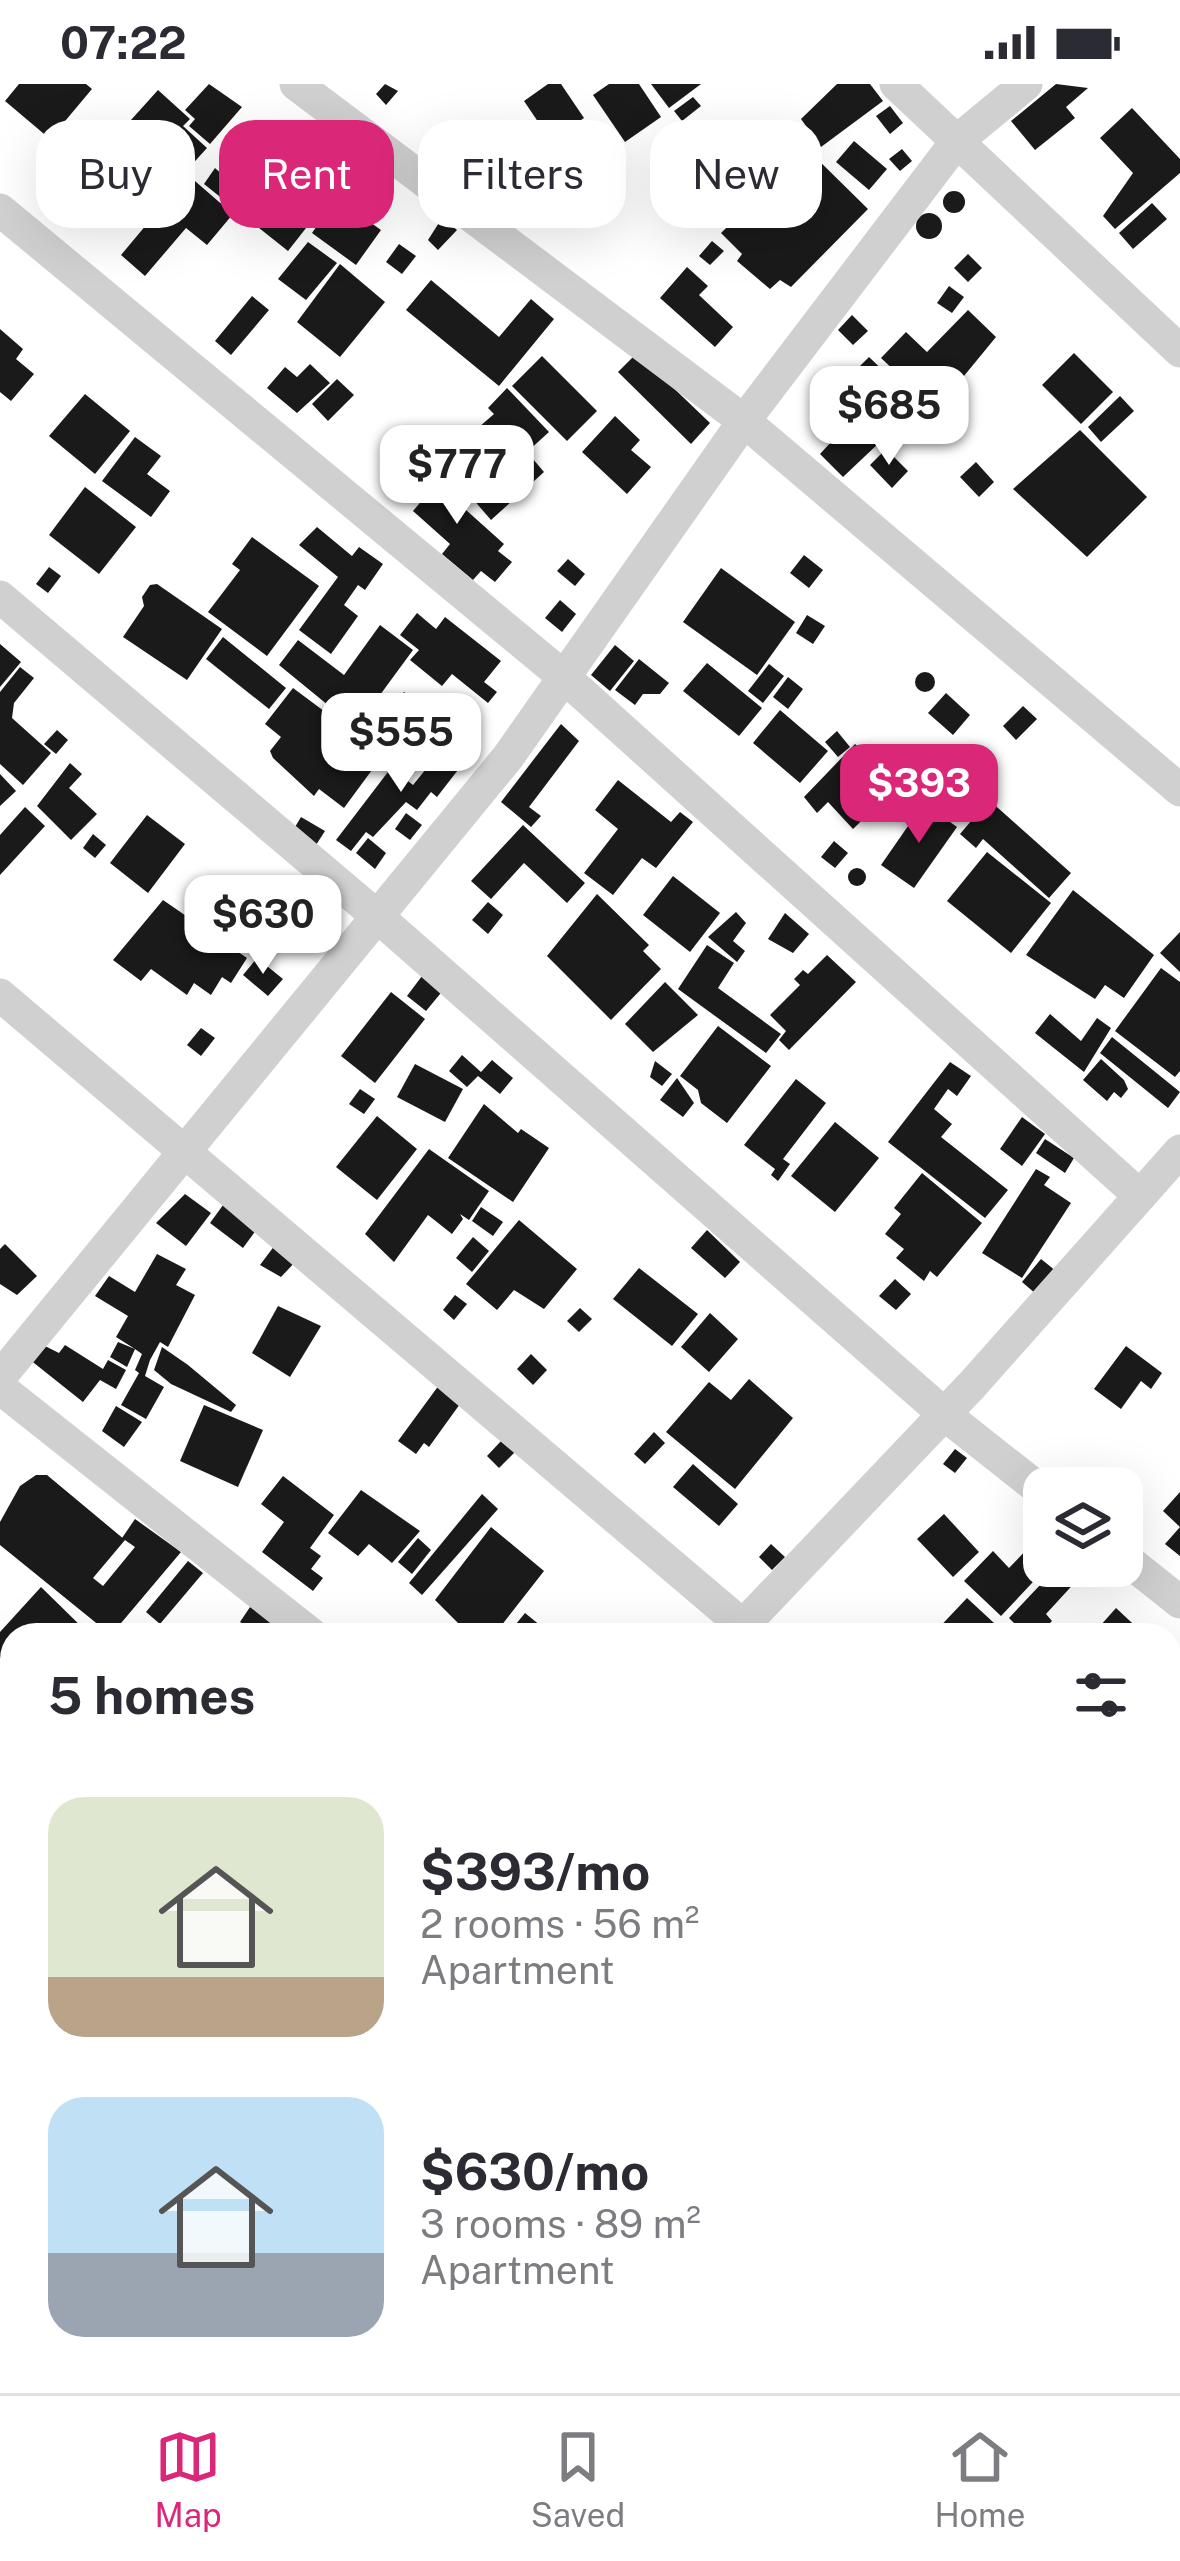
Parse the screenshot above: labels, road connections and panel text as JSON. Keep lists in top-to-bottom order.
{
  "page": {
    "status": "07:22",
    "chip": [
      "Buy",
      "Rent",
      "Filters",
      "New"
    ],
    "price": [
      "$685",
      "$777",
      "$555",
      "$393",
      "$630"
    ],
    "heading": "5 homes",
    "list": [
      {
        "name": "$393/mo",
        "note": "2 rooms · 56 m² · Apartment"
      },
      {
        "name": "$630/mo",
        "note": "3 rooms · 89 m² · Apartment"
      }
    ],
    "tabs": ["Map", "Saved", "Home"]
  }
}
